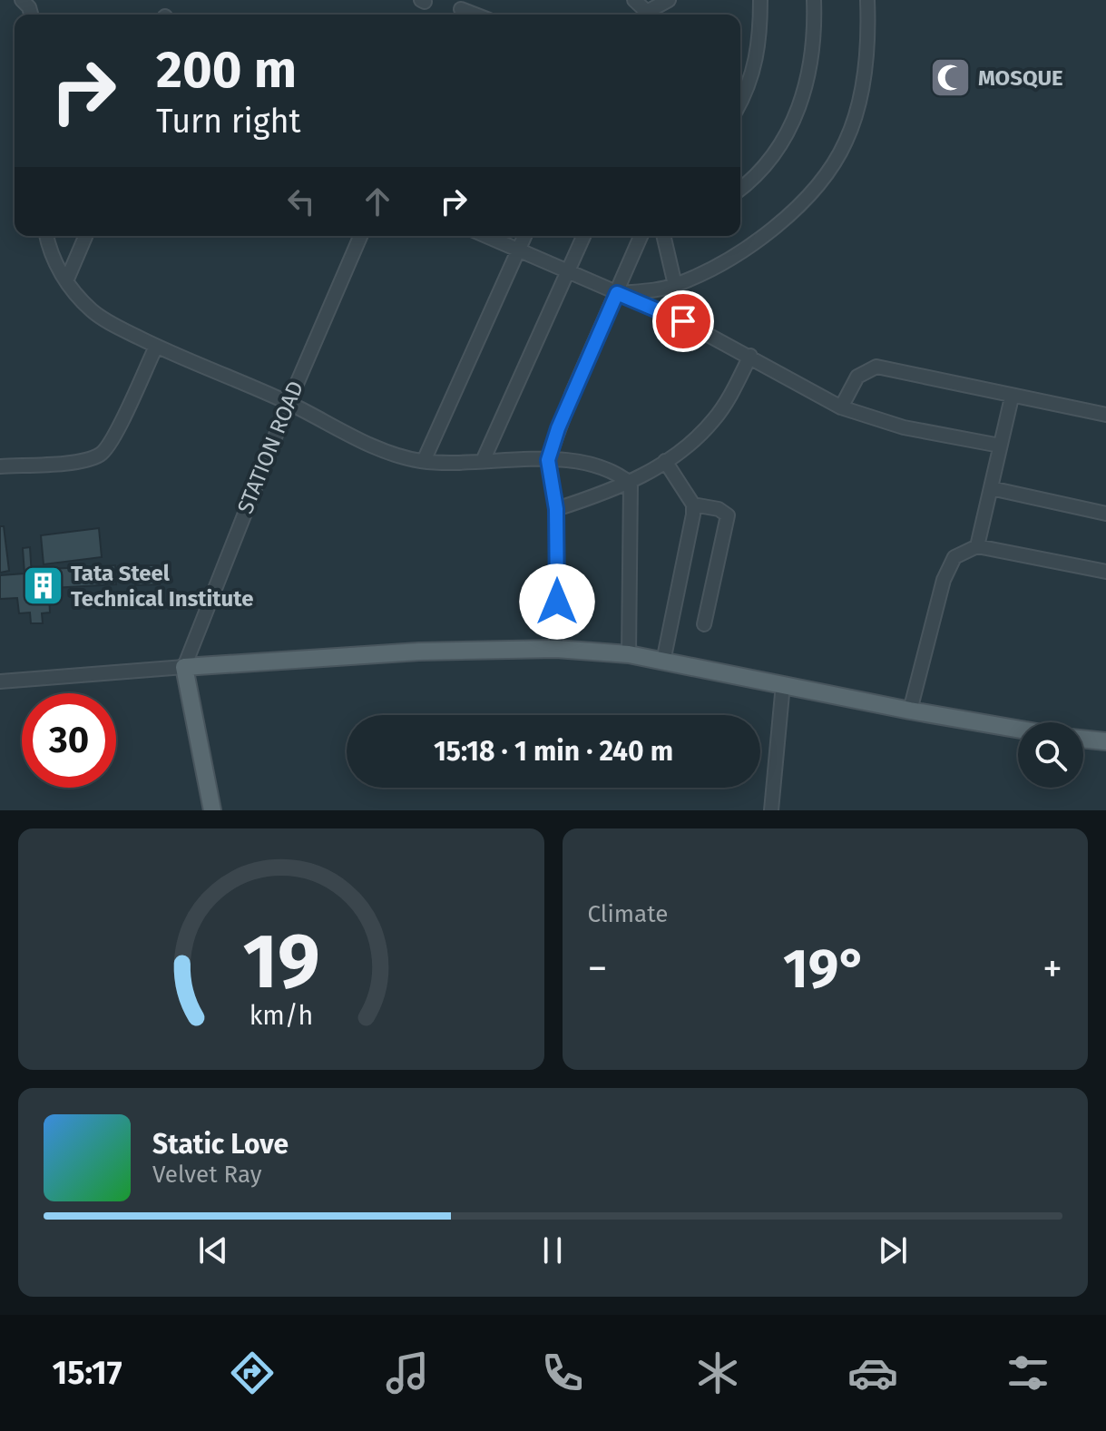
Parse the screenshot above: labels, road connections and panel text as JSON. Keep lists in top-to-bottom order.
{
  "streets": {
    "street": ["STATION ROAD"]
  },
  "places": {
    "mosque": ["MOSQUE"],
    "building": ["Tata Steel Technical Institute"]
  },
  "page": {
    "turn": ["200 m", "Turn right"],
    "limit": "30",
    "trip": "15:18 · 1 min · 240 m",
    "tile": "Climate",
    "heat": ["−", "19°", "+"],
    "song": ["Static Love", "Velvet Ray"],
    "tabs": "15:17",
    "gauge": ["19", "km/h"]
  }
}
